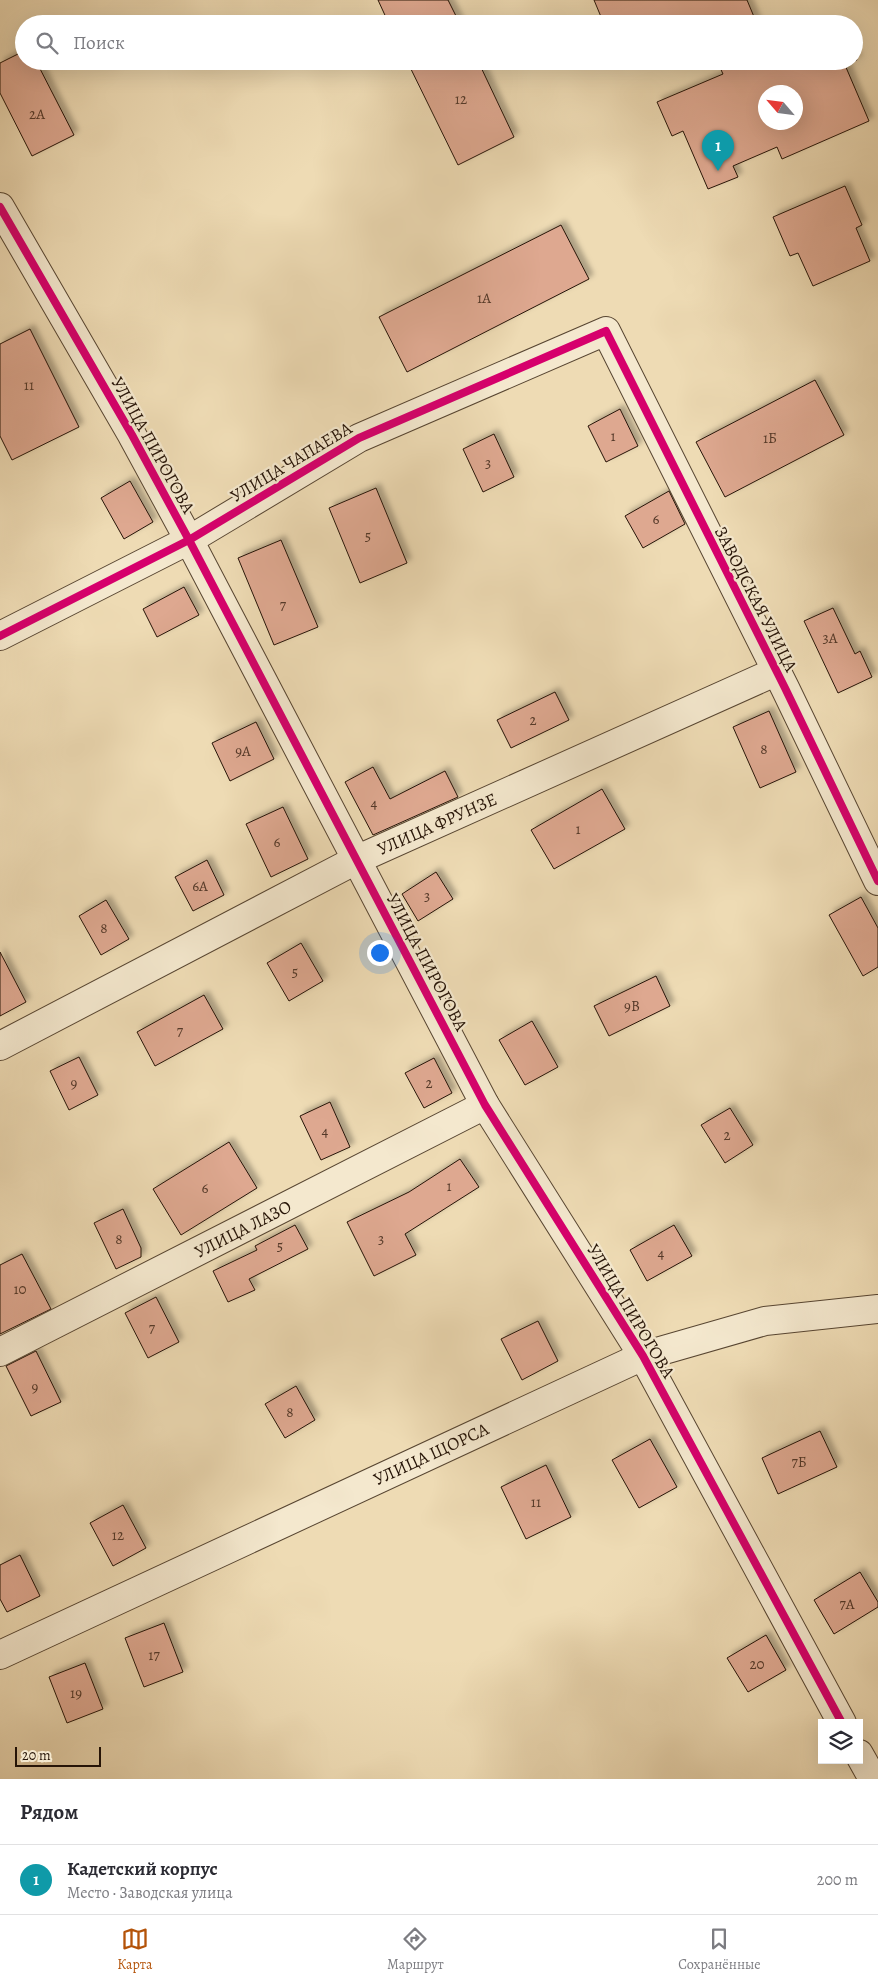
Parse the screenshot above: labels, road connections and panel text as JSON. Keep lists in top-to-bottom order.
{
  "streets": {
    "street": [
      "УЛИЦА ПИРОГОВА",
      "УЛИЦА ЧАПАЕВА",
      "ЗАВОДСКАЯ УЛИЦА",
      "УЛИЦА ФРУНЗЕ",
      "УЛИЦА ЛАЗО",
      "УЛИЦА ЩОРСА"
    ]
  },
  "crossings": [
    ["УЛИЦА ПИРОГОВА", "УЛИЦА ЧАПАЕВА"],
    ["УЛИЦА ПИРОГОВА", "УЛИЦА ФРУНЗЕ"],
    ["УЛИЦА ПИРОГОВА", "УЛИЦА ЛАЗО"],
    ["УЛИЦА ПИРОГОВА", "УЛИЦА ЩОРСА"],
    ["УЛИЦА ЧАПАЕВА", "ЗАВОДСКАЯ УЛИЦА"],
    ["ЗАВОДСКАЯ УЛИЦА", "УЛИЦА ФРУНЗЕ"]
  ],
  "house_numbers": [
    "12",
    "2А",
    "1А",
    "11",
    "1",
    "1Б",
    "3",
    "6",
    "5",
    "7",
    "3А",
    "2",
    "8",
    "9А",
    "4",
    "1",
    "6",
    "6А",
    "3",
    "8",
    "5",
    "9В",
    "7",
    "9",
    "2",
    "4",
    "2",
    "1",
    "6",
    "8",
    "3",
    "5",
    "4",
    "10",
    "7",
    "9",
    "8",
    "7Б",
    "11",
    "12",
    "7А",
    "17",
    "20",
    "19"
  ],
  "scale_bar": "20 m",
  "north": "top left",
  "page": {
    "search": "Поиск",
    "pins": "1",
    "scale": "20 m",
    "heading": "Рядом",
    "list": [
      {
        "mark": "1",
        "name": "Кадетский корпус",
        "note": "Место · Заводская улица",
        "value": "200 m"
      }
    ],
    "nav": ["Карта", "Маршрут", "Сохранённые"]
  }
}
